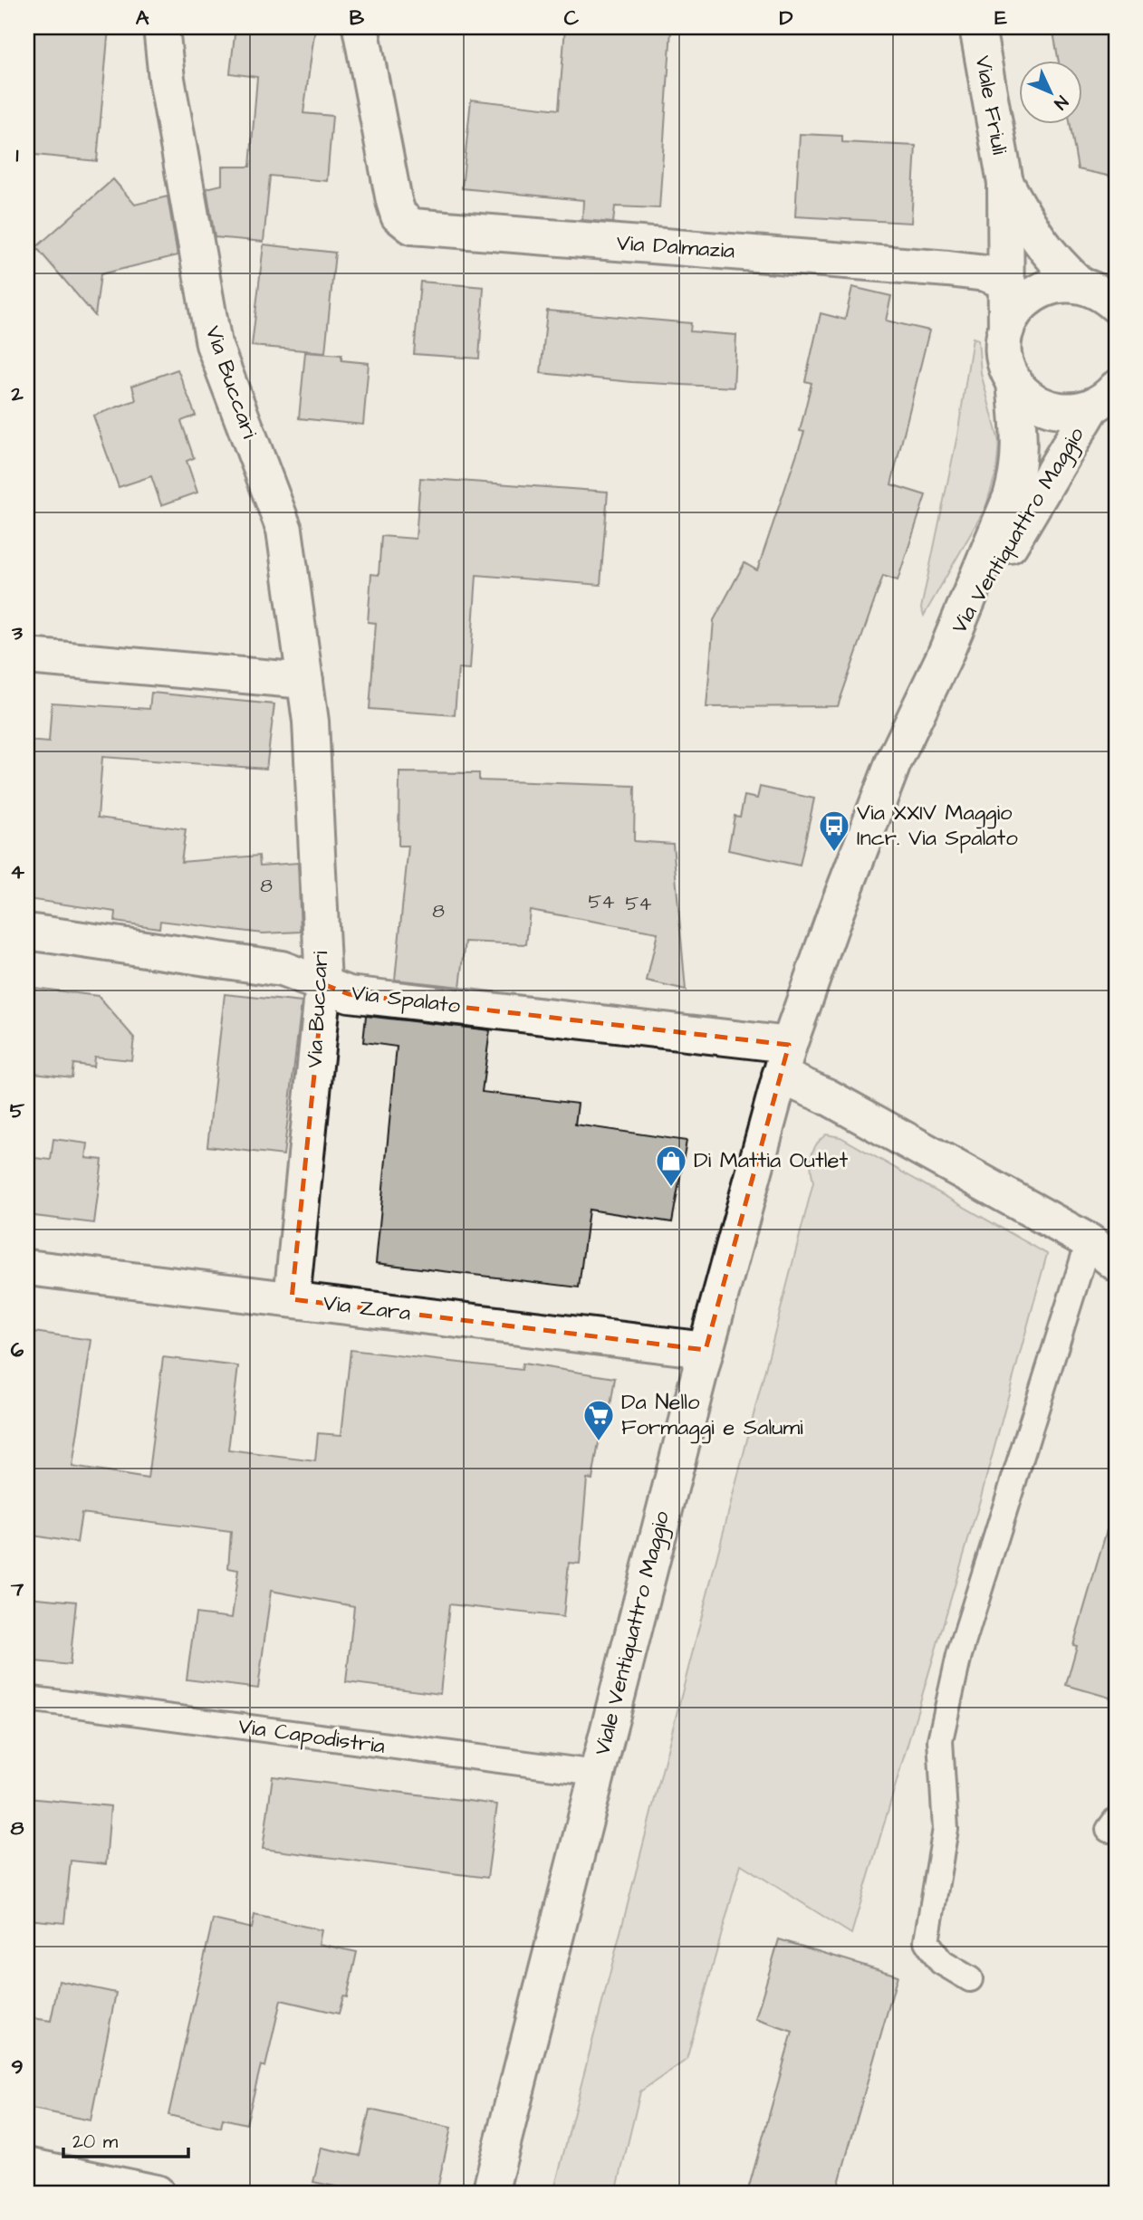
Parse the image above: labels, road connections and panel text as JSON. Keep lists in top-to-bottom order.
{
  "streets": {
    "street": [
      "Viale Friuli",
      "Via Dalmazia",
      "Via Buccari",
      "Via Ventiquattro Maggio",
      "Via Spalato",
      "Via Zara",
      "Viale Ventiquattro Maggio"
    ],
    "lane": ["Via Capodistria"]
  },
  "crossings": [
    ["Viale Friuli", "Via Dalmazia"],
    ["Viale Friuli", "Via Ventiquattro Maggio"],
    ["Via Buccari", "Via Spalato"],
    ["Via Buccari", "Via Zara"],
    ["Via Ventiquattro Maggio", "Via Spalato"],
    ["Via Ventiquattro Maggio", "Viale Ventiquattro Maggio"],
    ["Via Spalato", "Viale Ventiquattro Maggio"],
    ["Via Zara", "Viale Ventiquattro Maggio"],
    ["Viale Ventiquattro Maggio", "Via Capodistria"]
  ],
  "places": {
    "bus stop": ["Via XXIV Maggio Incr. Via Spalato"],
    "shop": ["Di Mattia Outlet"],
    "supermarket": ["Da Nello Formaggi e Salumi"]
  },
  "house_numbers": [
    "8",
    "54",
    "54",
    "8"
  ],
  "scale_bar": "20 m",
  "north": "bottom right",
  "grid": {
    "columns": [
      "A",
      "B",
      "C",
      "D",
      "E"
    ],
    "rows": [
      "1",
      "2",
      "3",
      "4",
      "5",
      "6",
      "7",
      "8",
      "9"
    ]
  }
}
